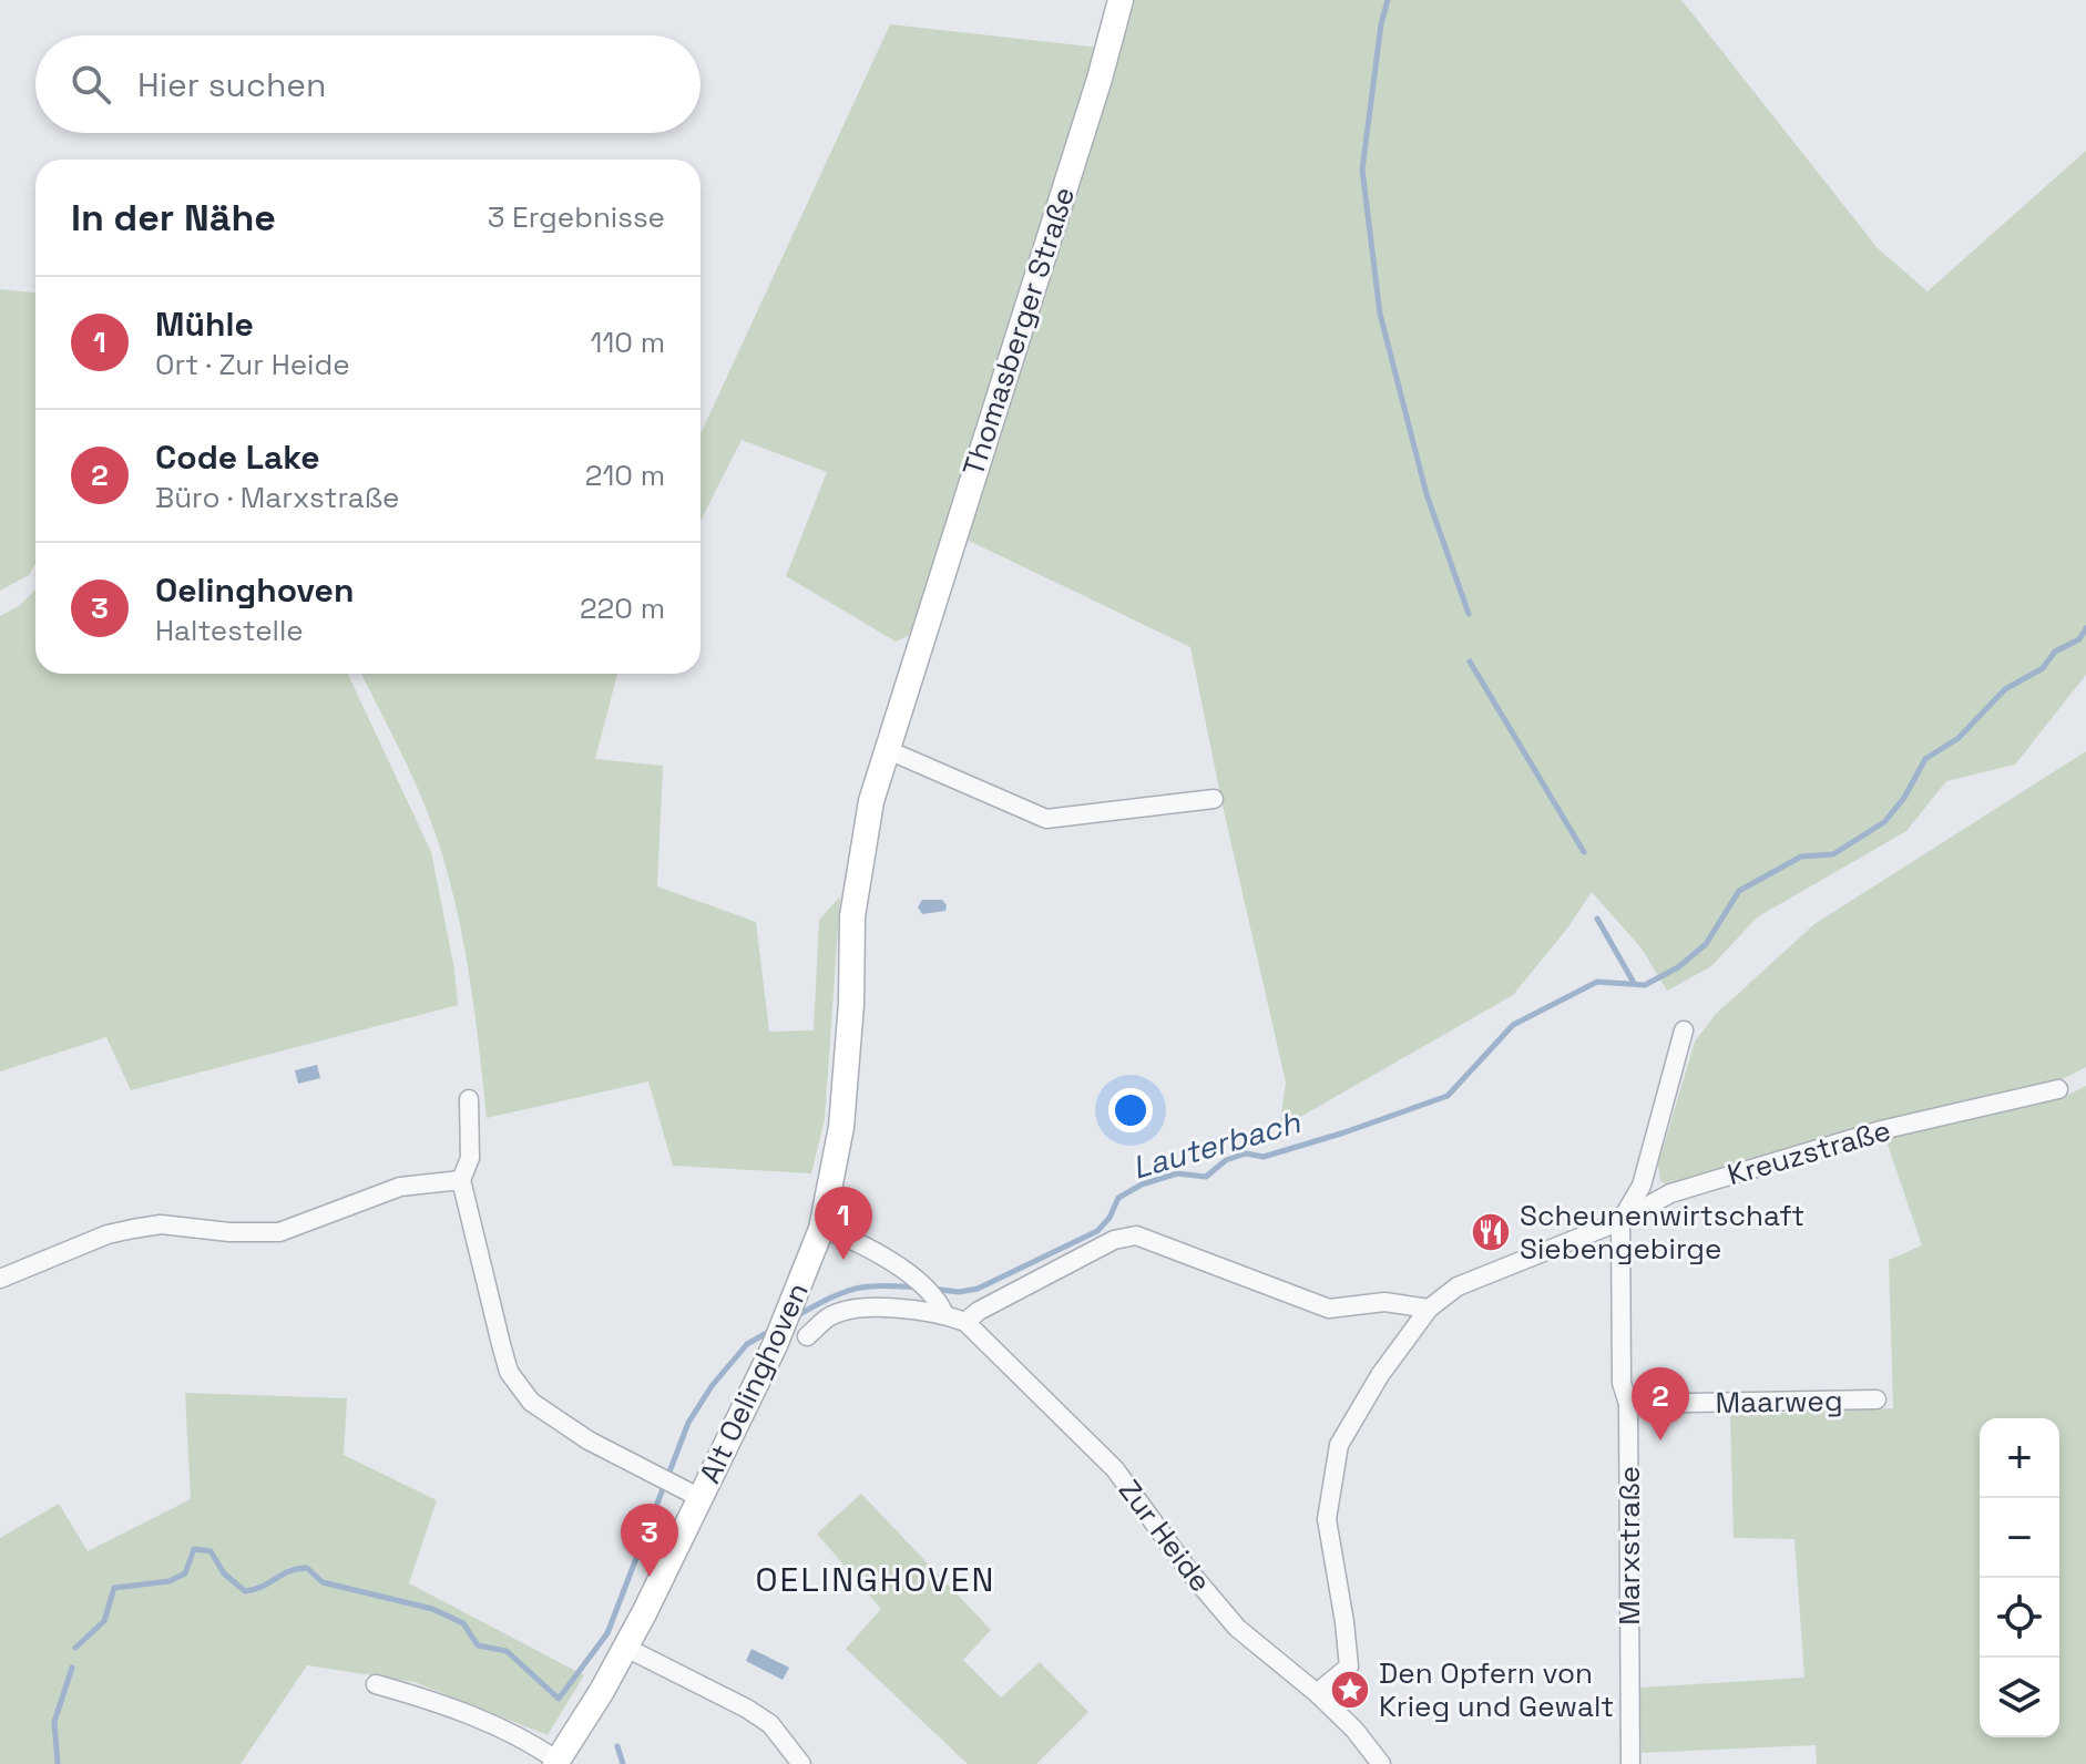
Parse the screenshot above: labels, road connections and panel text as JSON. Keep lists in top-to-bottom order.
{
  "streets": {
    "main road": ["Thomasberger Straße", "Alt Oelinghoven"],
    "street": [
      "Kreuzstraße",
      "Maarweg",
      "Zur Heide",
      "Marxstraße"
    ]
  },
  "crossings": [
    ["Thomasberger Straße", "Alt Oelinghoven"],
    ["Kreuzstraße", "Zur Heide"],
    ["Kreuzstraße", "Marxstraße"],
    ["Alt Oelinghoven", "Zur Heide"],
    ["Maarweg", "Marxstraße"]
  ],
  "districts": ["OELINGHOVEN"],
  "water": ["Lauterbach"],
  "places": {
    "restaurant": ["Scheunenwirtschaft Siebengebirge"],
    "place": ["Den Opfern von Krieg und Gewalt"]
  },
  "page": {
    "search": "Hier suchen",
    "heading": ["In der Nähe", "3 Ergebnisse"],
    "list": [
      {
        "mark": "1",
        "name": "Mühle",
        "note": "Ort · Zur Heide",
        "value": "110 m"
      },
      {
        "mark": "2",
        "name": "Code Lake",
        "note": "Büro · Marxstraße",
        "value": "210 m"
      },
      {
        "mark": "3",
        "name": "Oelinghoven",
        "note": "Haltestelle",
        "value": "220 m"
      }
    ],
    "pins": ["1", "2", "3"],
    "map_buttons": ["+", "−"]
  }
}
